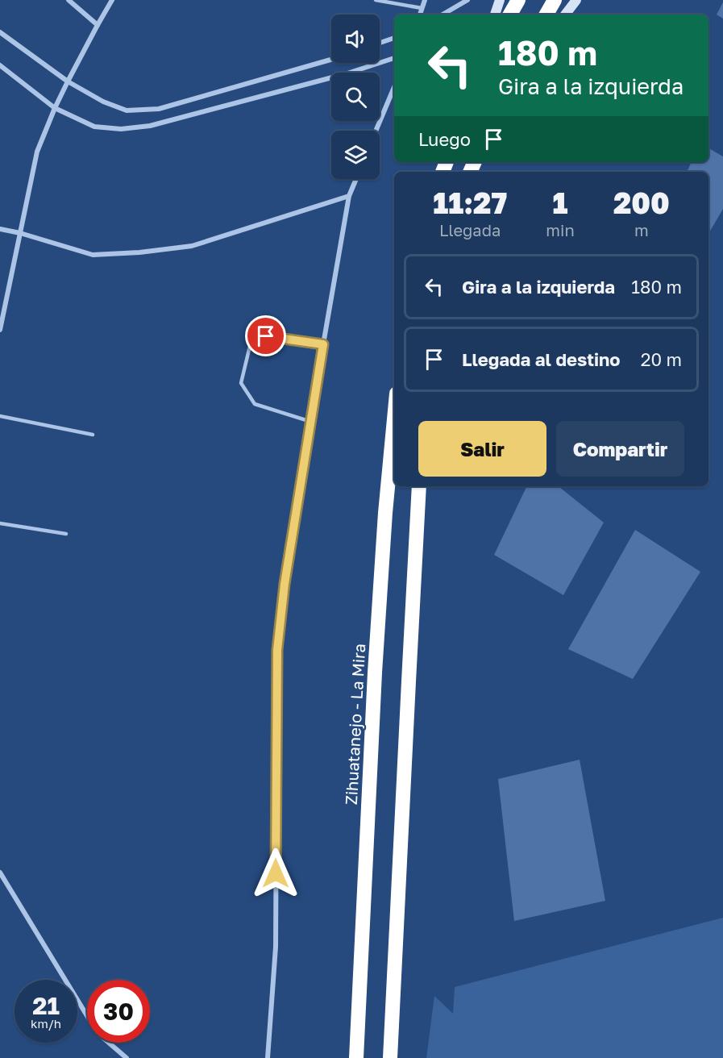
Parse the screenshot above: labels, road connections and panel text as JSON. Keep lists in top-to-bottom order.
{
  "streets": {
    "highway": ["Zihuatanejo - La Mira"]
  },
  "page": {
    "turn": ["180 m", "Gira a la izquierda"],
    "then": "Luego",
    "eta": [
      "11:27",
      "Llegada",
      "1",
      "min",
      "200",
      "m"
    ],
    "list": [
      {
        "name": "Gira a la izquierda",
        "value": "180 m"
      },
      {
        "name": "Llegada al destino",
        "value": "20 m"
      }
    ],
    "buttons": ["Salir", "Compartir"],
    "speed": "21 km/h",
    "limit": "30"
  }
}
